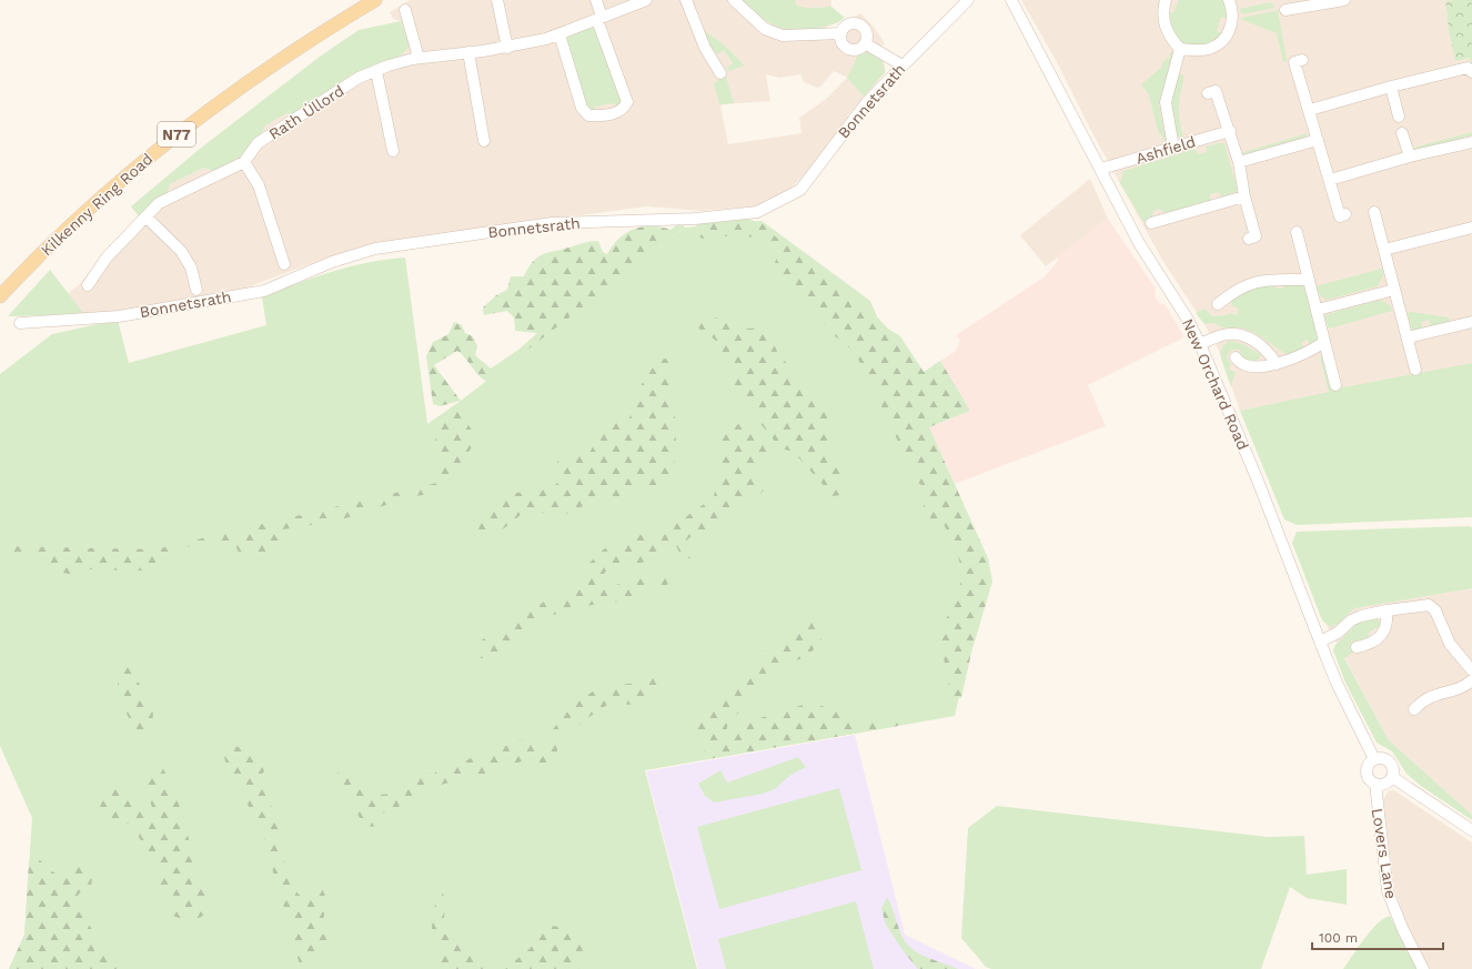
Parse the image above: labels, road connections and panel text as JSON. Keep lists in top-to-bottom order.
{
  "streets": {
    "main road": ["N77", "Kilkenny Ring Road"],
    "street": [
      "Bonnetsrath",
      "Rath Úllord",
      "Ashfield",
      "New Orchard Road",
      "Lovers Lane"
    ]
  },
  "crossings": [
    ["Ashfield", "New Orchard Road"],
    ["New Orchard Road", "Lovers Lane"]
  ],
  "scale_bar": "100 m"
}
